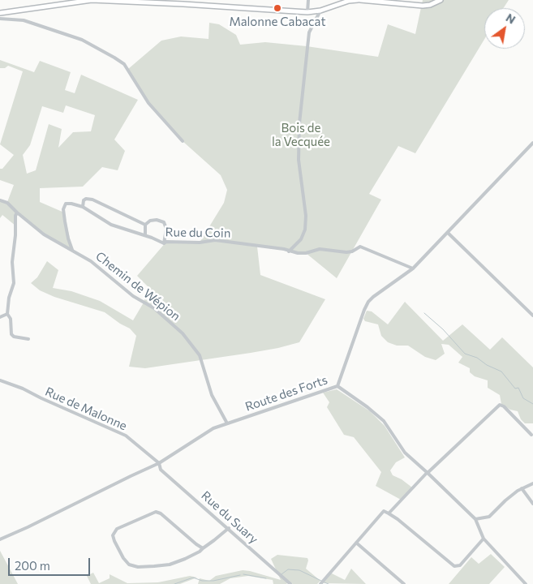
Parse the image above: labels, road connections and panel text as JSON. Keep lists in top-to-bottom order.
{
  "streets": {
    "street": [
      "Rue du Coin",
      "Chemin de Wépion",
      "Route des Forts",
      "Rue de Malonne",
      "Rue du Suary"
    ]
  },
  "crossings": [
    ["Rue du Coin", "Chemin de Wépion"],
    ["Rue du Coin", "Route des Forts"],
    ["Chemin de Wépion", "Route des Forts"],
    ["Route des Forts", "Rue de Malonne"],
    ["Route des Forts", "Rue du Suary"],
    ["Rue de Malonne", "Rue du Suary"]
  ],
  "parks": ["Bois de la Vecquée"],
  "places": ["Malonne Cabacat"],
  "scale_bar": "200 m",
  "north": "top right"
}
